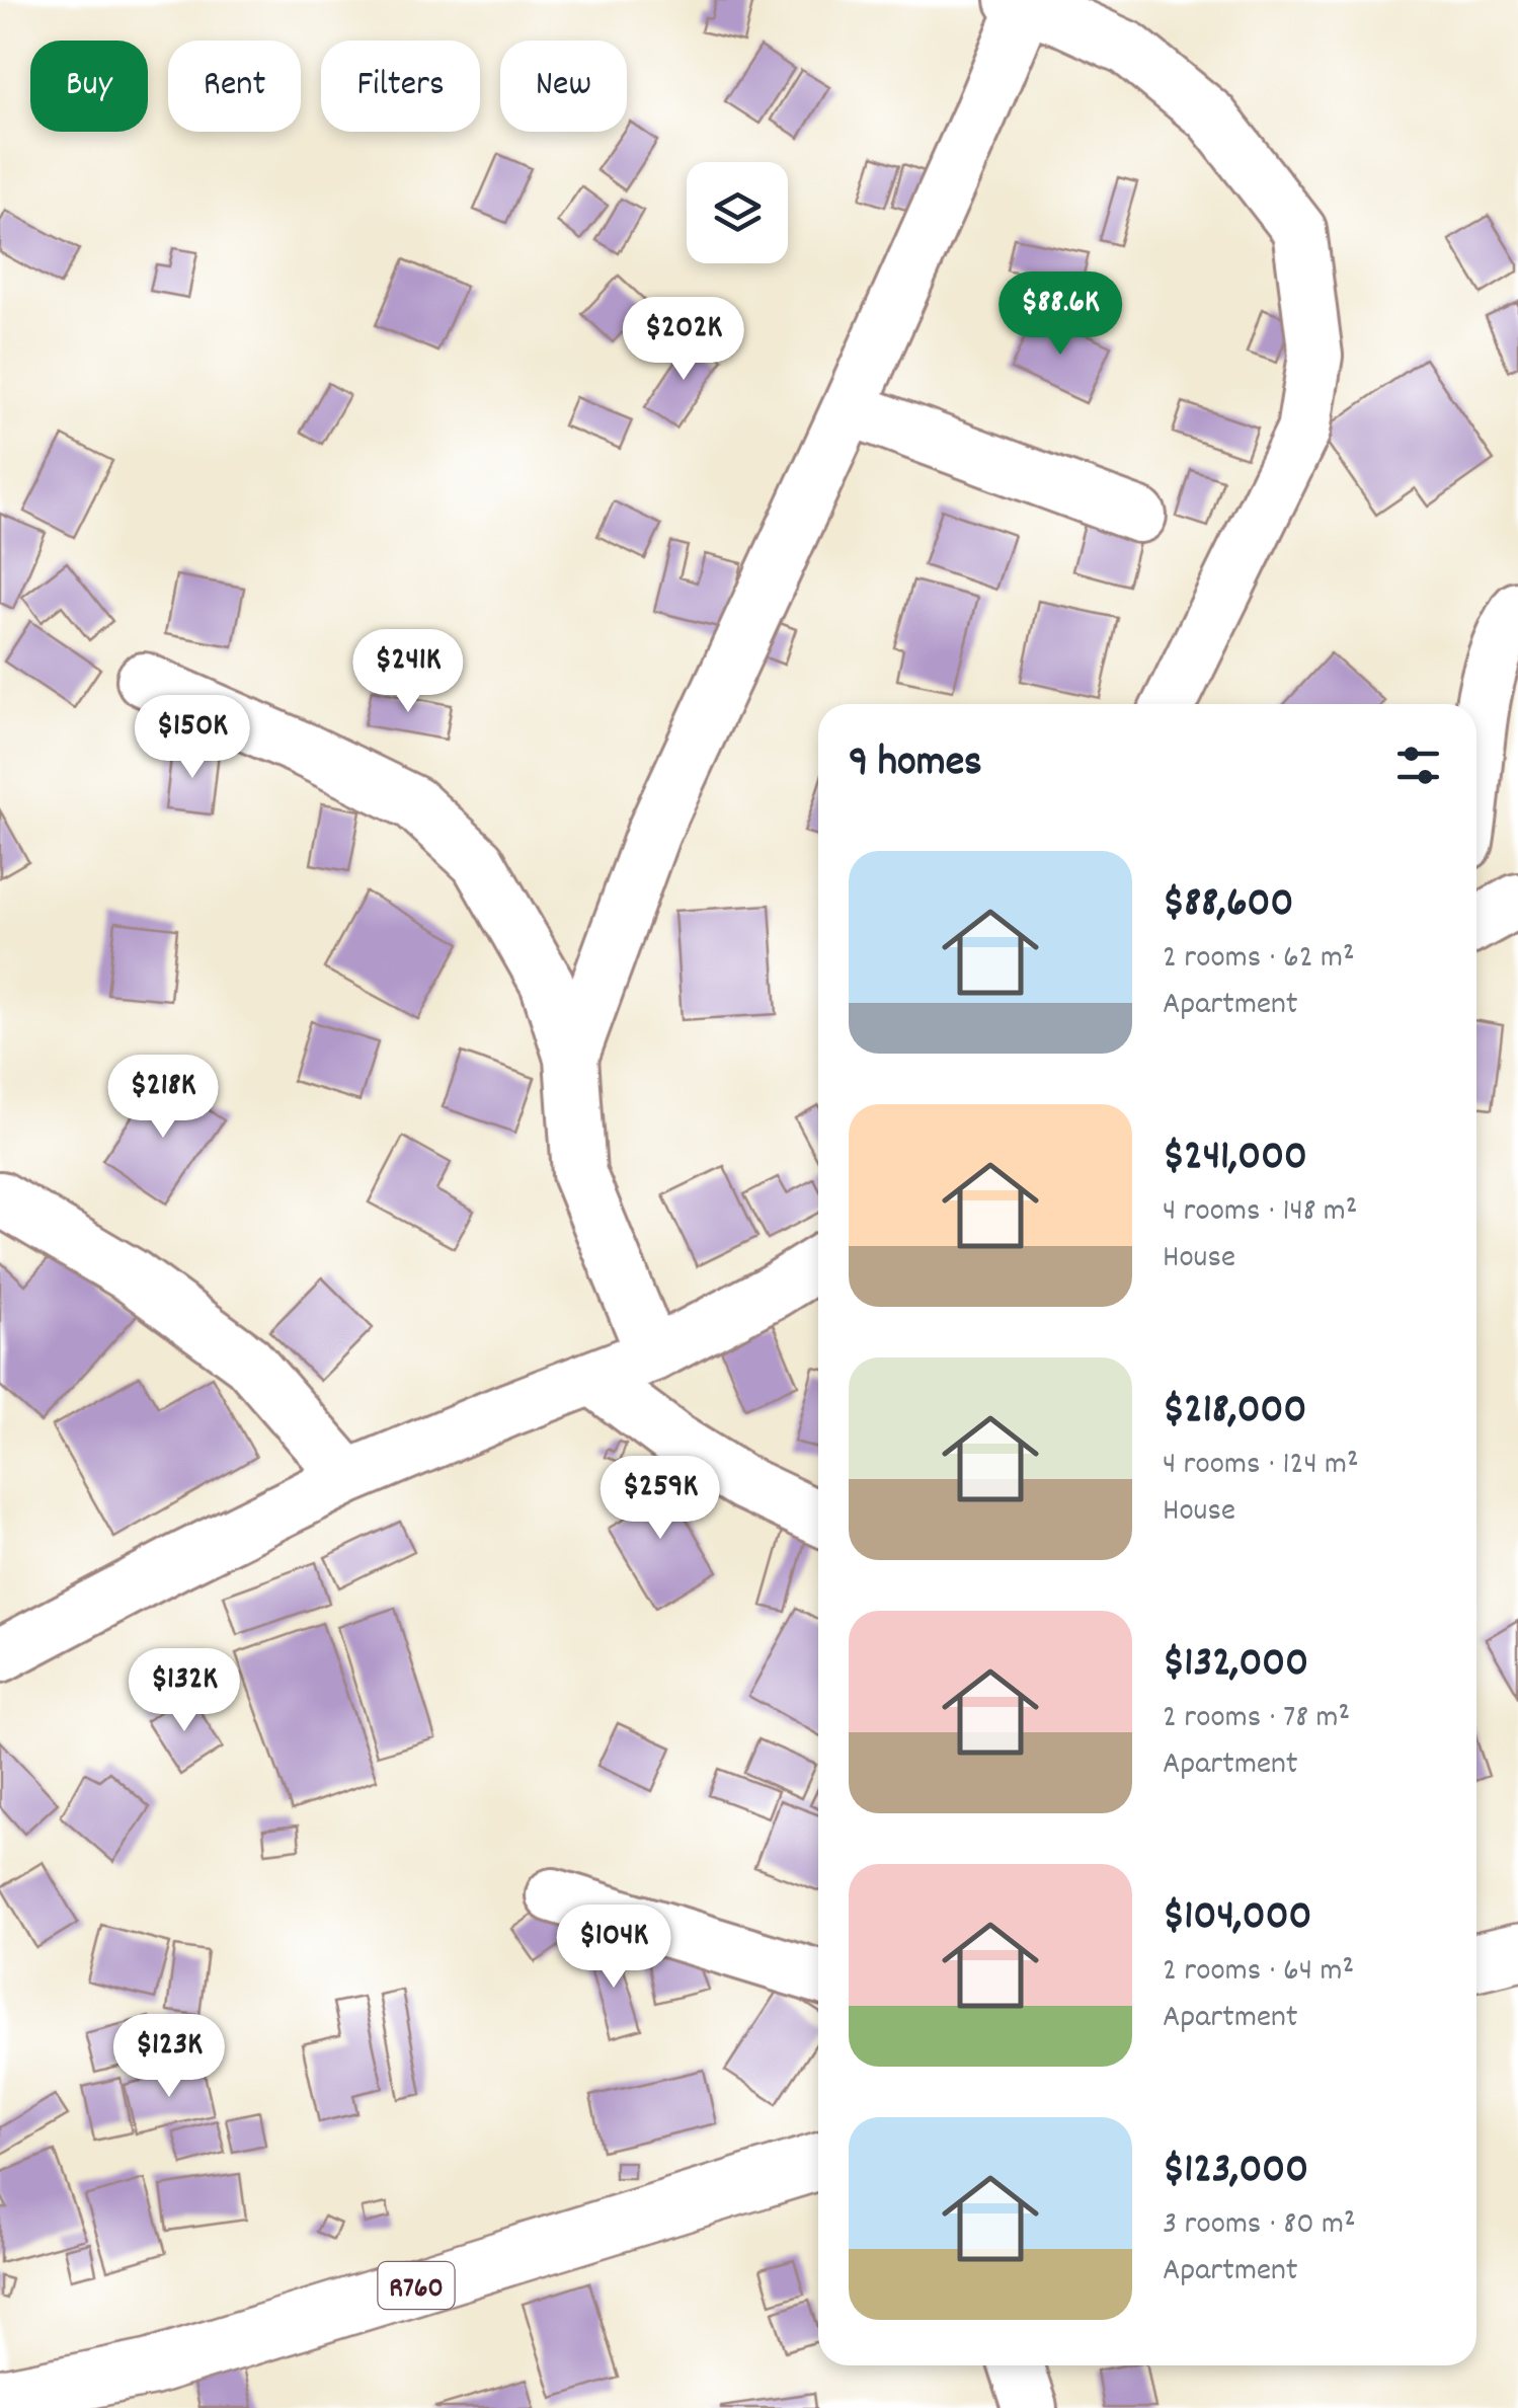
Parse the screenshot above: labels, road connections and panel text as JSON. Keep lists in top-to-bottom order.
{
  "streets": {
    "main road": ["R760"]
  },
  "page": {
    "chip": [
      "Buy",
      "Rent",
      "Filters",
      "New"
    ],
    "price": [
      "$88.6K",
      "$202K",
      "$241K",
      "$150K",
      "$218K",
      "$259K",
      "$132K",
      "$104K",
      "$123K"
    ],
    "heading": "9 homes",
    "list": [
      {
        "name": "$88,600",
        "note": "2 rooms · 62 m² · Apartment"
      },
      {
        "name": "$241,000",
        "note": "4 rooms · 148 m² · House"
      },
      {
        "name": "$218,000",
        "note": "4 rooms · 124 m² · House"
      },
      {
        "name": "$132,000",
        "note": "2 rooms · 78 m² · Apartment"
      },
      {
        "name": "$104,000",
        "note": "2 rooms · 64 m² · Apartment"
      },
      {
        "name": "$123,000",
        "note": "3 rooms · 80 m² · Apartment"
      }
    ]
  }
}
